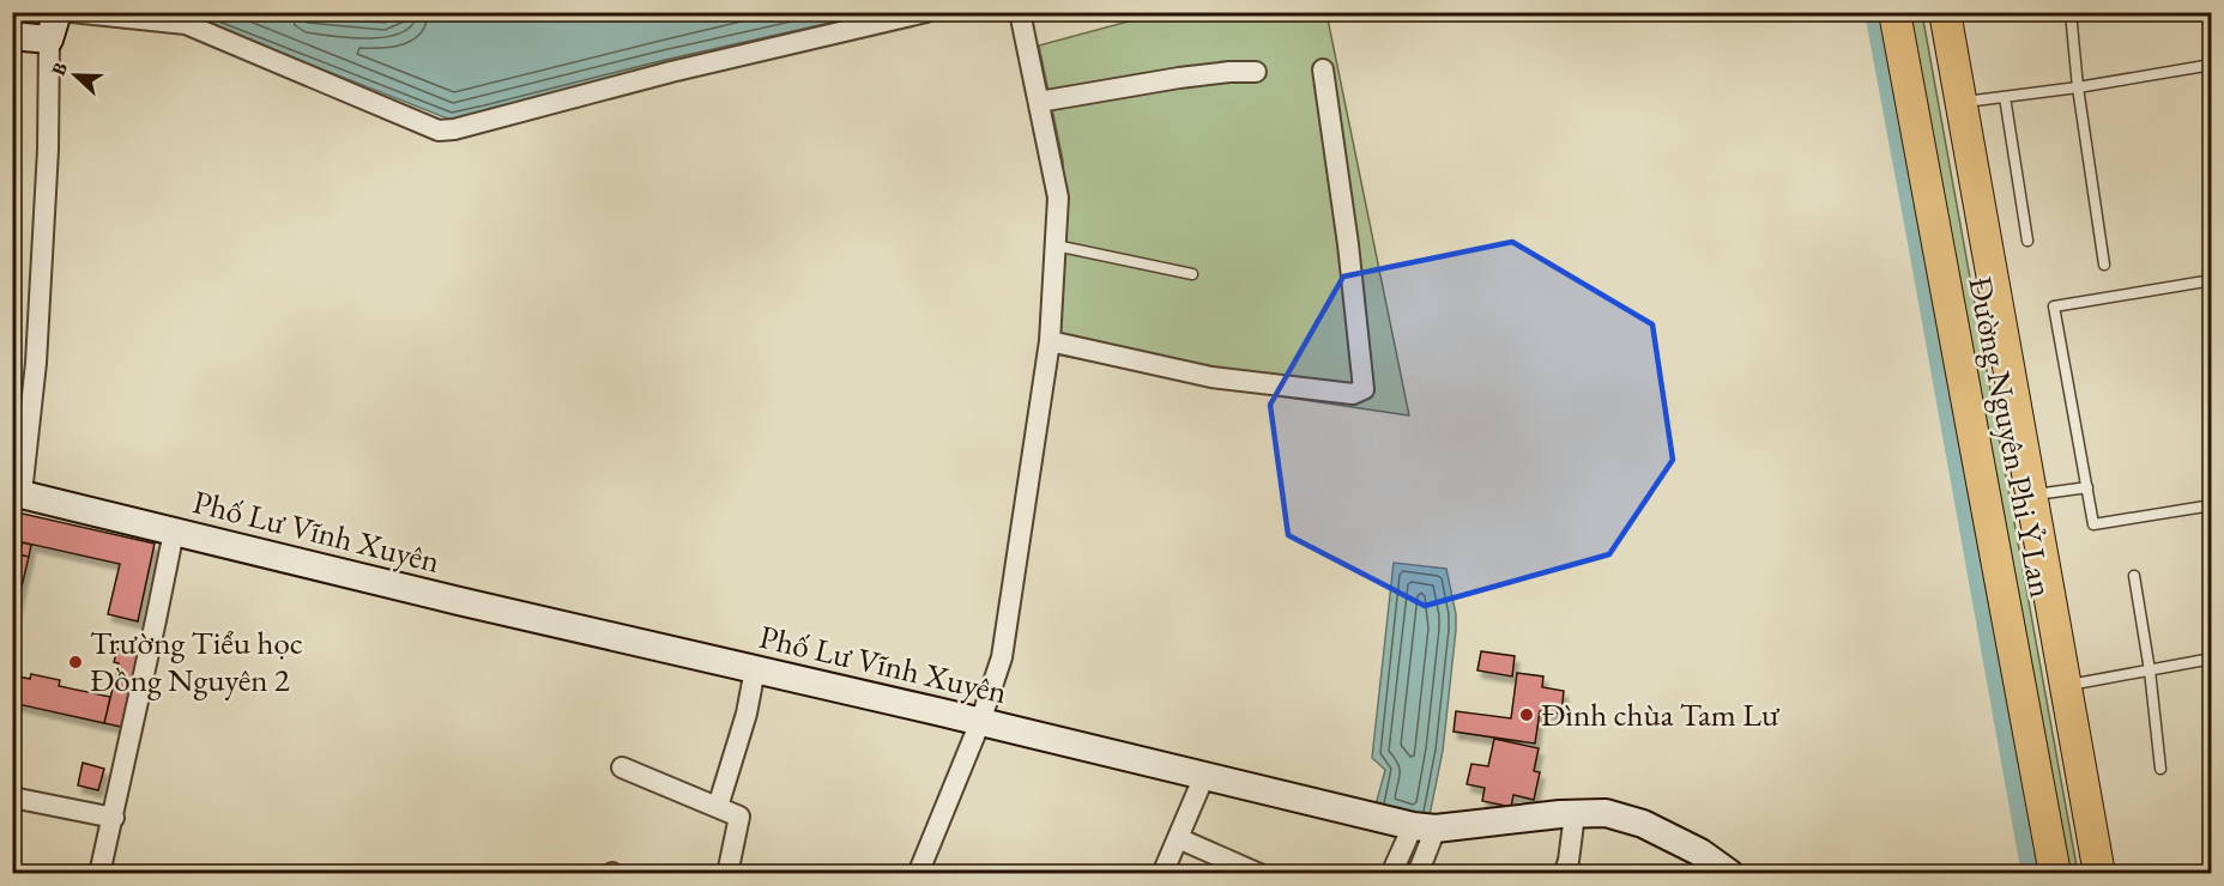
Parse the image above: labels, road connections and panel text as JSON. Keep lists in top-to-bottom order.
{
  "streets": {
    "main road": ["Đường Nguyên Phi Ỷ Lan"],
    "street": ["Phố Lư Vĩnh Xuyên"]
  },
  "places": ["Trường Tiểu học Đồng Nguyên 2", "Đình chùa Tam Lư"],
  "north": "left"
}
